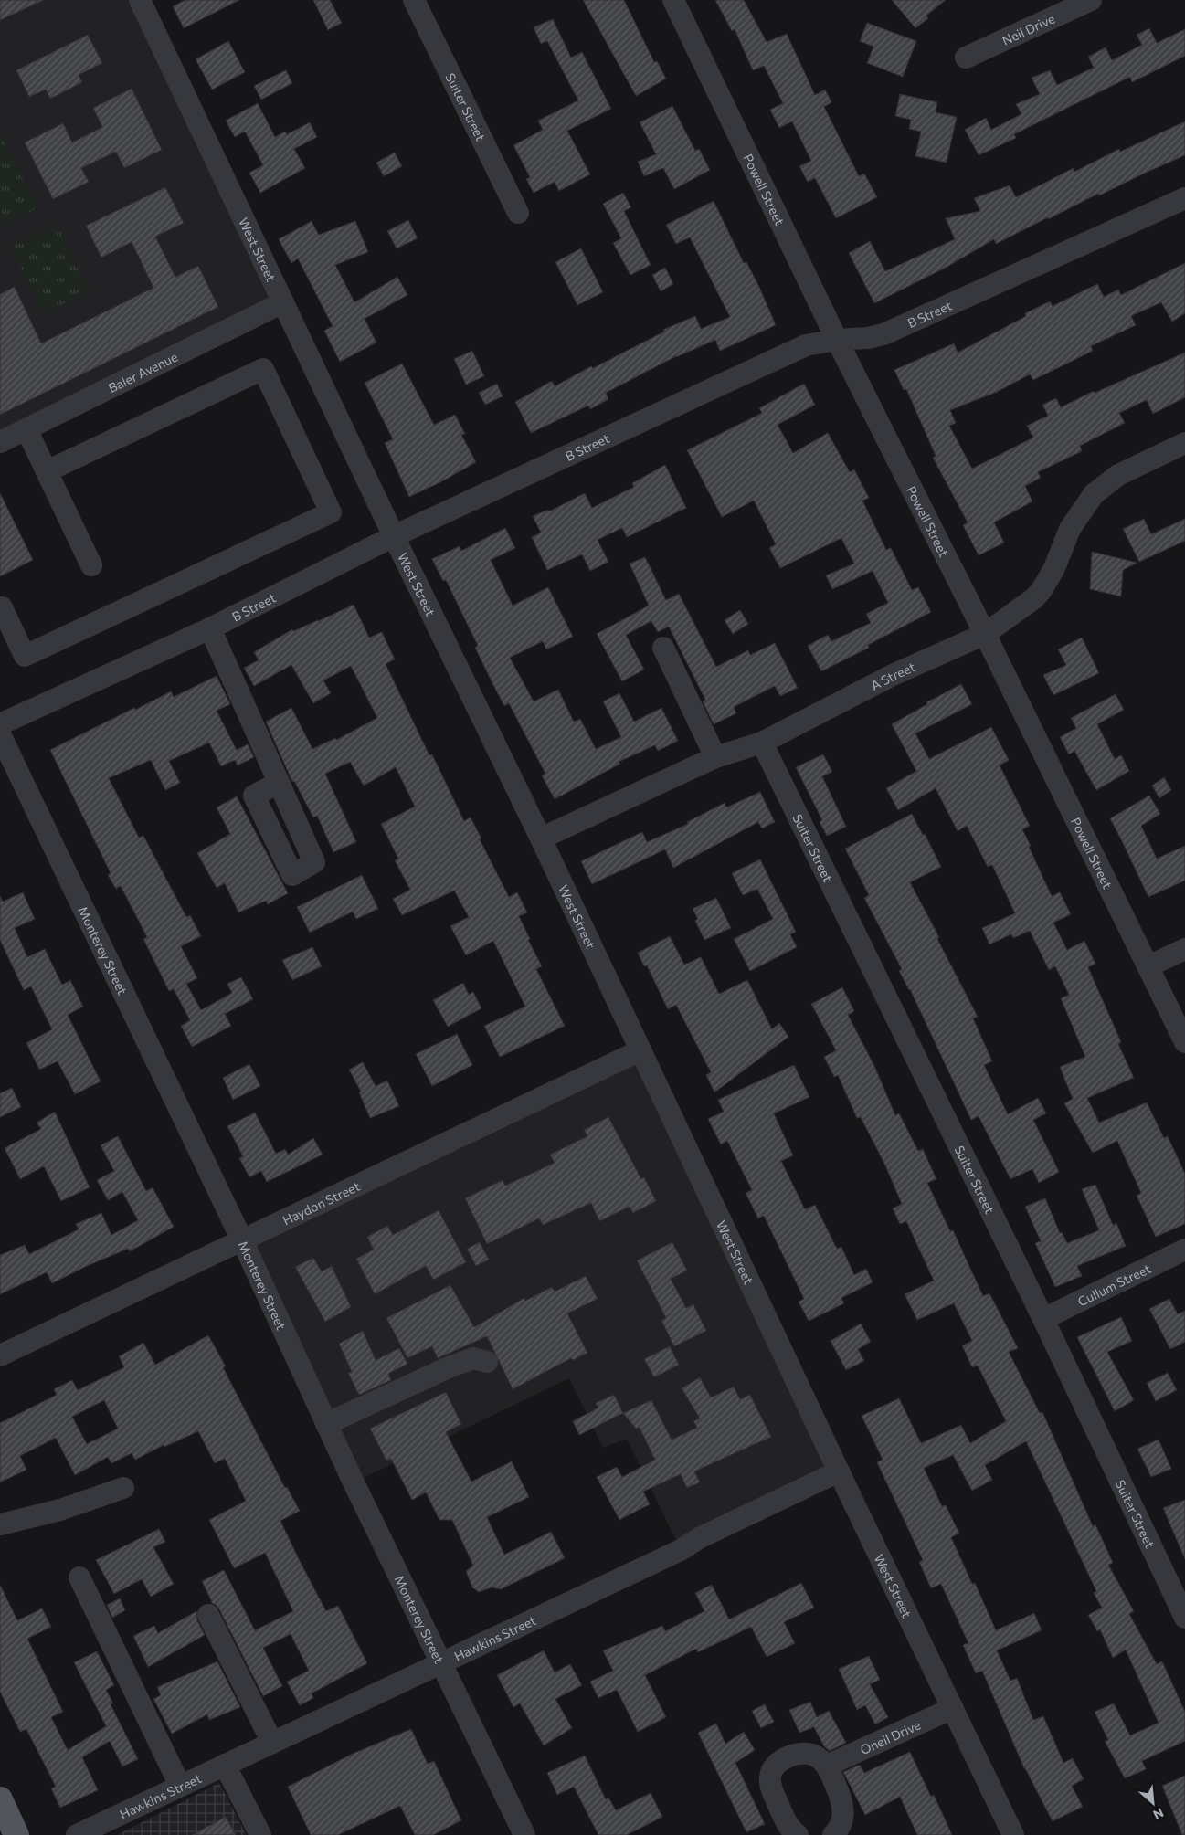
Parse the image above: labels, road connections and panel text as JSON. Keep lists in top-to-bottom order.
{
  "streets": {
    "street": [
      "Neil Drive",
      "Suiter Street",
      "Powell Street",
      "West Street",
      "B Street",
      "Baler Avenue",
      "A Street",
      "Monterey Street",
      "Haydon Street",
      "Cullum Street",
      "Hawkins Street",
      "Oneil Drive"
    ]
  },
  "crossings": [
    ["Suiter Street", "A Street"],
    ["Suiter Street", "Cullum Street"],
    ["Powell Street", "B Street"],
    ["Powell Street", "A Street"],
    ["West Street", "B Street"],
    ["West Street", "Baler Avenue"],
    ["West Street", "A Street"],
    ["West Street", "Haydon Street"],
    ["West Street", "Hawkins Street"],
    ["West Street", "Oneil Drive"],
    ["Monterey Street", "Haydon Street"],
    ["Monterey Street", "Hawkins Street"]
  ],
  "north": "bottom right"
}
